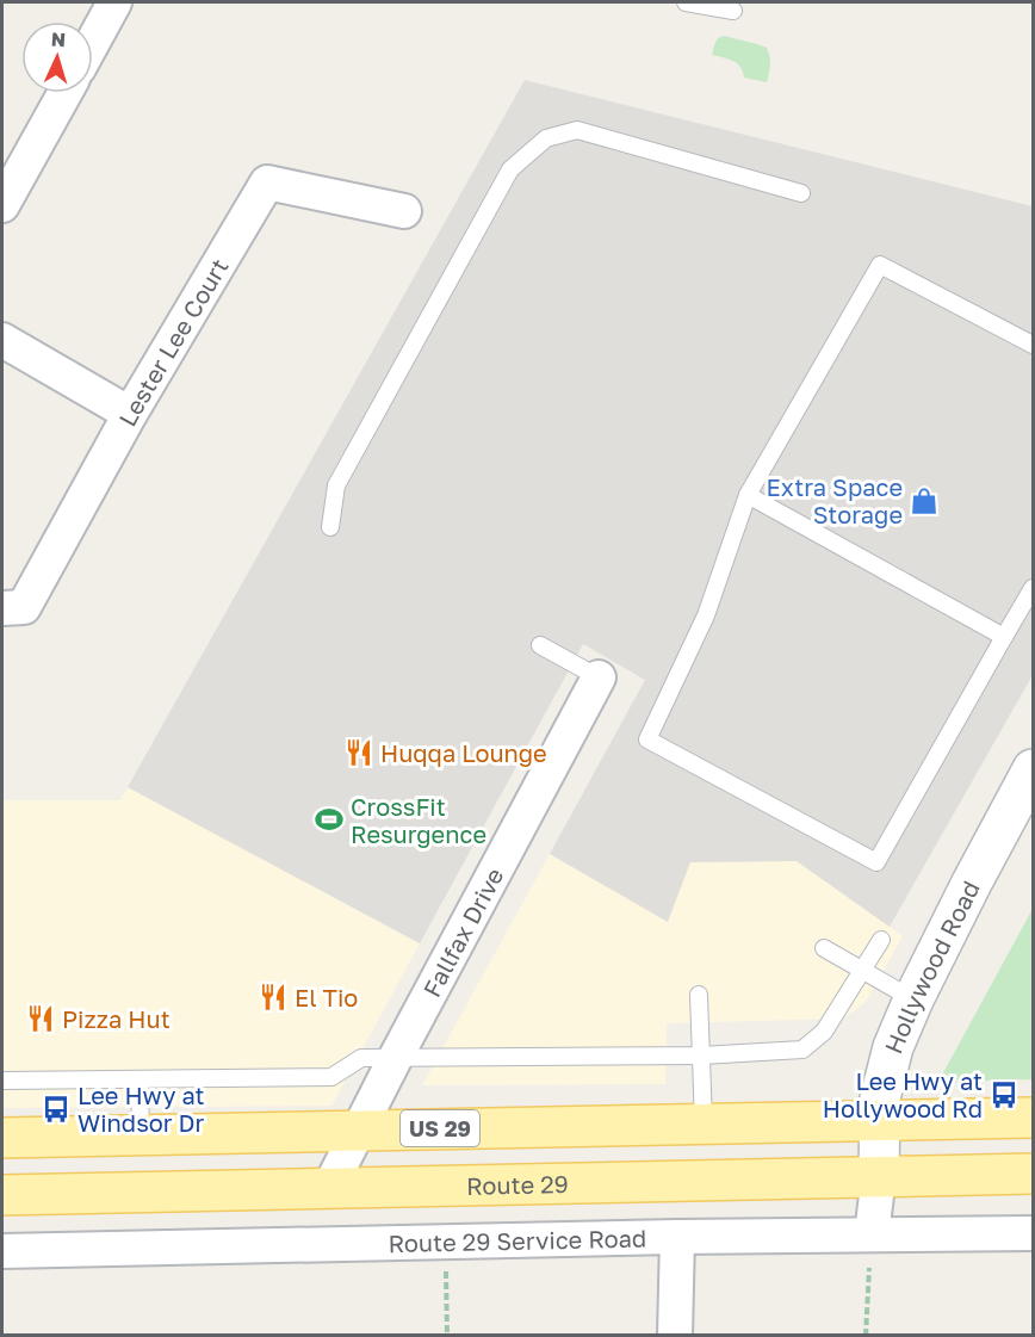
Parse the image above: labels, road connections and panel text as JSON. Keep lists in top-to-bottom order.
{
  "streets": {
    "main road": ["US 29", "Route 29"],
    "street": [
      "Lester Lee Court",
      "Fallfax Drive",
      "Hollywood Road",
      "Route 29 Service Road"
    ]
  },
  "crossings": [
    ["Fallfax Drive", "US 29"],
    ["Fallfax Drive", "Route 29"],
    ["Hollywood Road", "US 29"],
    ["Hollywood Road", "Route 29"]
  ],
  "places": {
    "shop": ["Extra Space Storage"],
    "restaurant": ["Huqqa Lounge", "El Tio", "Pizza Hut"],
    "sports": ["CrossFit Resurgence"],
    "bus stop": ["Lee Hwy at Hollywood Rd", "Lee Hwy at Windsor Dr"]
  },
  "north": "top"
}
